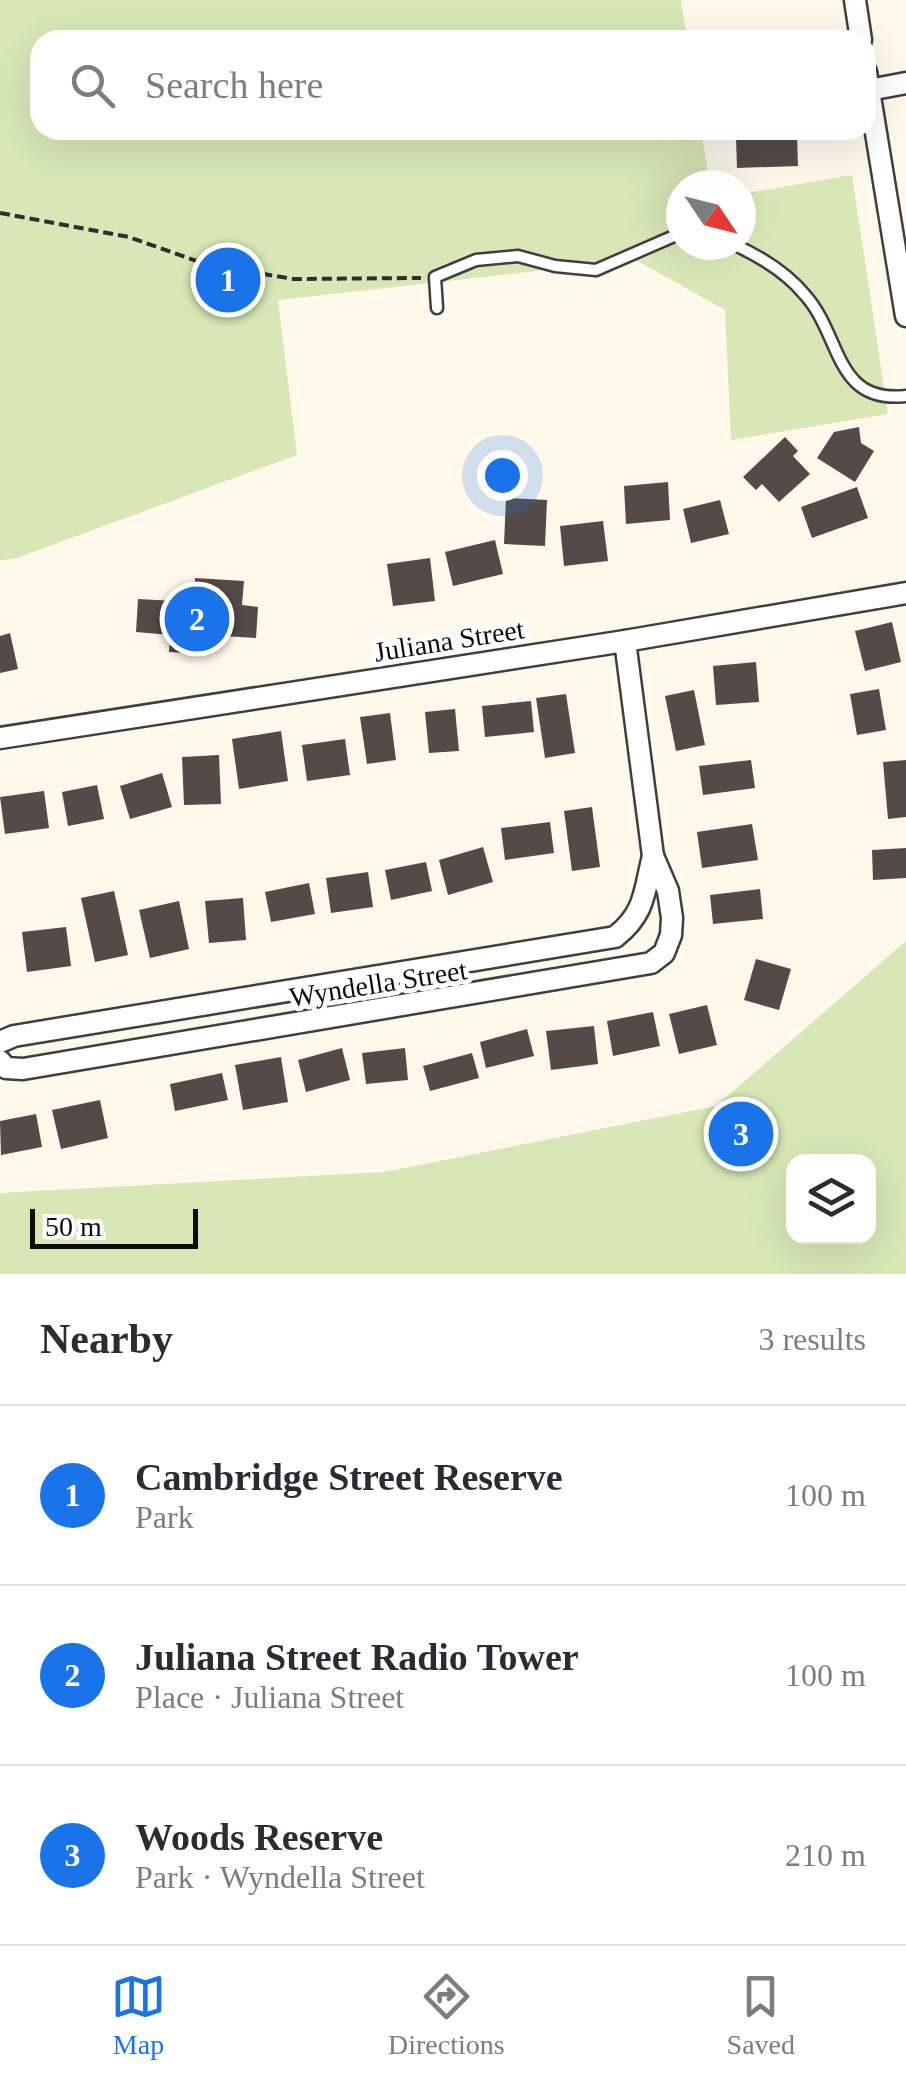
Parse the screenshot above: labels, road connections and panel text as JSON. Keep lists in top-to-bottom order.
{
  "streets": {
    "street": ["Juliana Street", "Wyndella Street"]
  },
  "crossings": [
    ["Juliana Street", "Wyndella Street"]
  ],
  "scale_bar": "50 m",
  "north": "bottom right",
  "page": {
    "search": "Search here",
    "pins": ["1", "2", "3"],
    "scale": "50 m",
    "heading": ["Nearby", "3 results"],
    "list": [
      {
        "mark": "1",
        "name": "Cambridge Street Reserve",
        "note": "Park",
        "value": "100 m"
      },
      {
        "mark": "2",
        "name": "Juliana Street Radio Tower",
        "note": "Place · Juliana Street",
        "value": "100 m"
      },
      {
        "mark": "3",
        "name": "Woods Reserve",
        "note": "Park · Wyndella Street",
        "value": "210 m"
      }
    ],
    "nav": ["Map", "Directions", "Saved"]
  }
}
